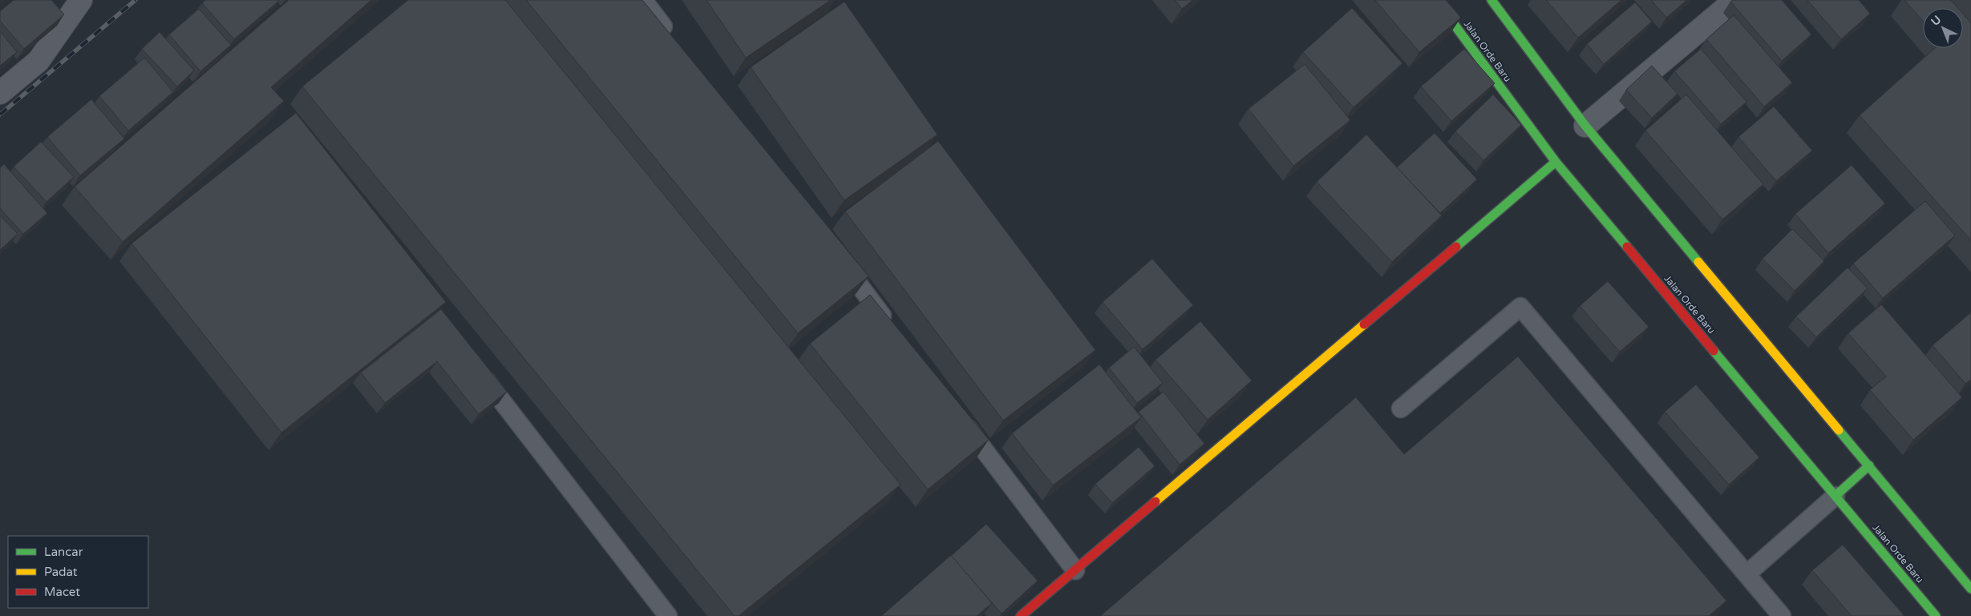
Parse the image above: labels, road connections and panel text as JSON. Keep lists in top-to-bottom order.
{
  "streets": {
    "main road": ["Jalan Orde Baru"]
  },
  "legend": ["Lancar", "Padat", "Macet"],
  "north": "top left"
}
